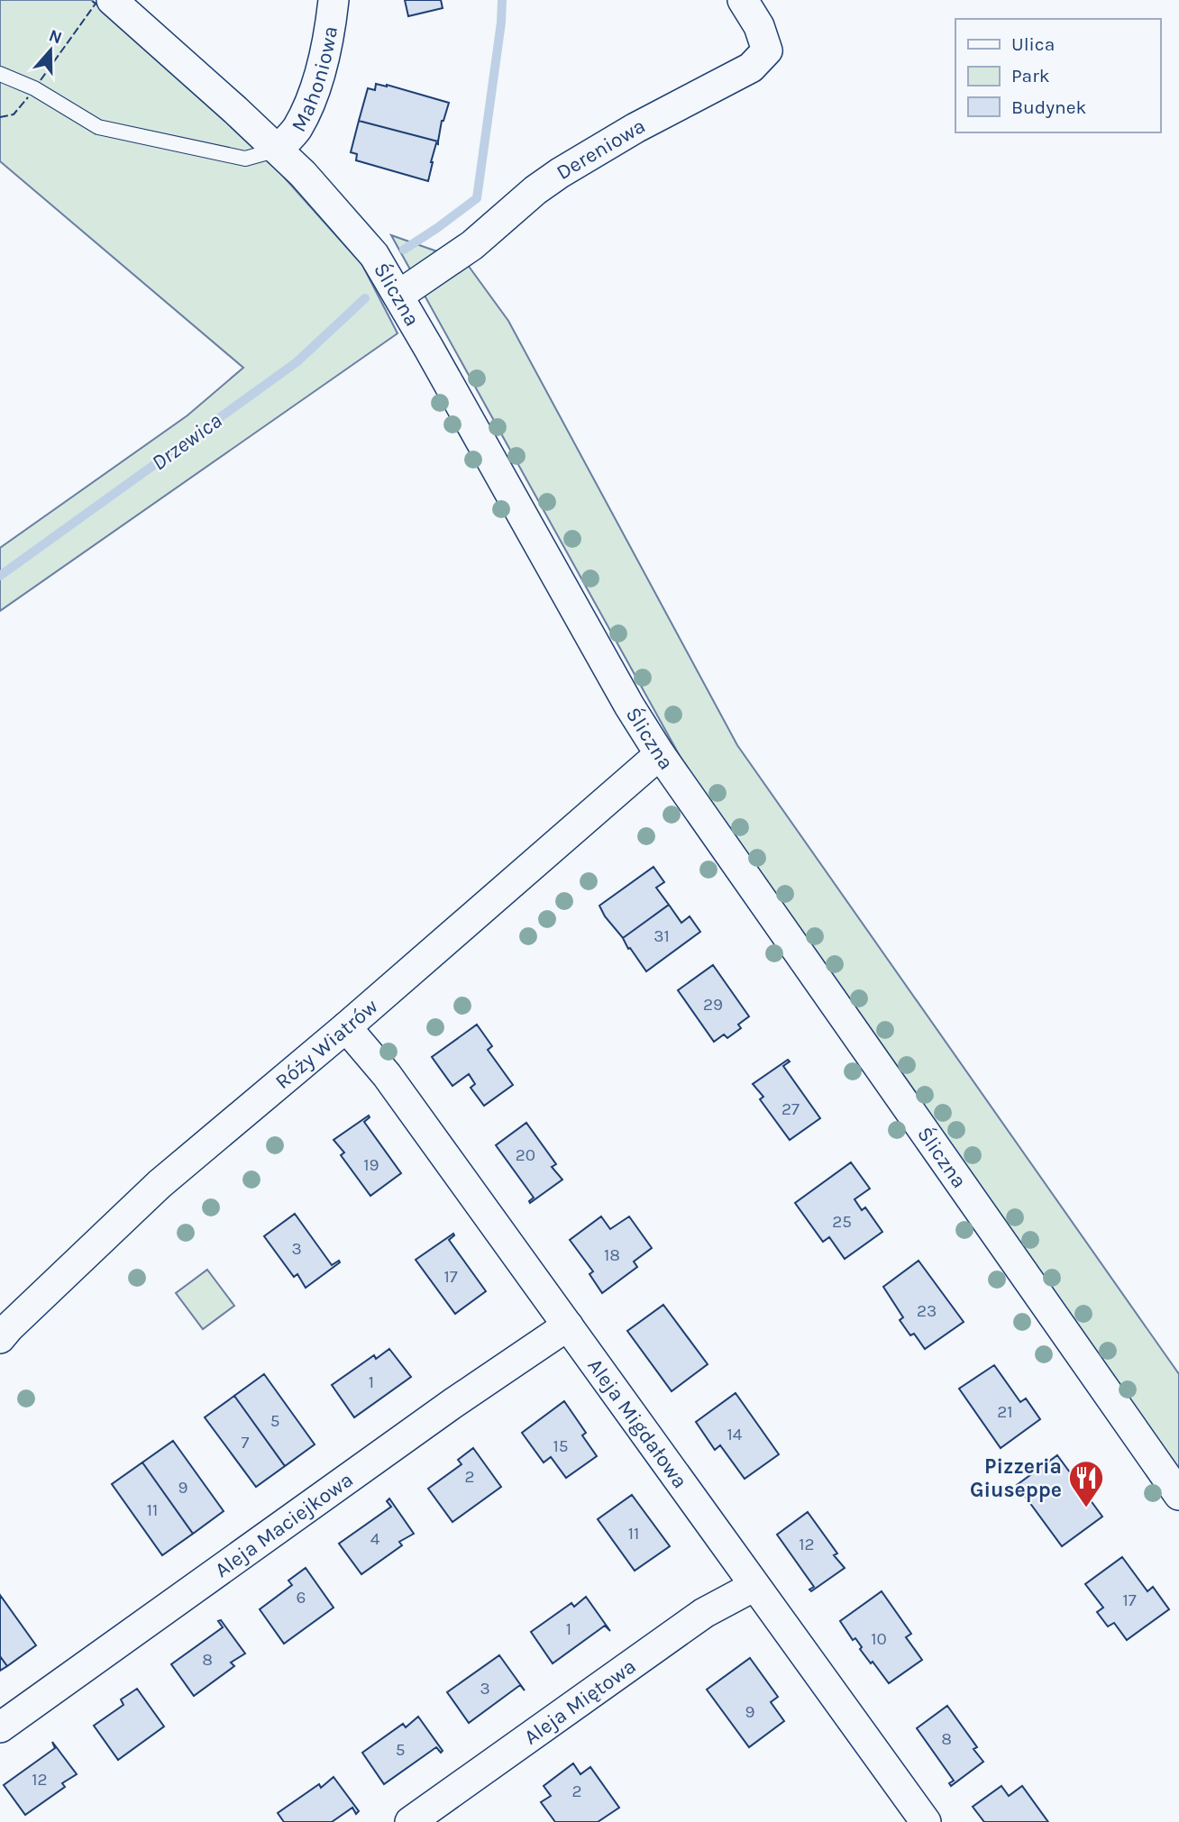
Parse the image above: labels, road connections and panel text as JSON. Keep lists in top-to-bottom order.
{
  "streets": {
    "street": [
      "Mahoniowa",
      "Dereniowa",
      "Śliczna",
      "Róży Wiatrów",
      "Aleja Migdałowa",
      "Aleja Maciejkowa",
      "Aleja Miętowa"
    ]
  },
  "crossings": [
    ["Mahoniowa", "Śliczna"],
    ["Dereniowa", "Śliczna"],
    ["Śliczna", "Róży Wiatrów"],
    ["Róży Wiatrów", "Aleja Migdałowa"],
    ["Aleja Migdałowa", "Aleja Maciejkowa"],
    ["Aleja Migdałowa", "Aleja Miętowa"]
  ],
  "water": ["Drzewica"],
  "places": {
    "restaurant": ["Pizzeria Giuseppe"]
  },
  "house_numbers": [
    "31",
    "29",
    "27",
    "20",
    "19",
    "25",
    "3",
    "18",
    "17",
    "23",
    "1",
    "21",
    "5",
    "14",
    "7",
    "15",
    "2",
    "9",
    "11",
    "11",
    "4",
    "12",
    "6",
    "17",
    "1",
    "10",
    "8",
    "3",
    "9",
    "8",
    "5",
    "12",
    "2"
  ],
  "legend": ["Ulica", "Park", "Budynek"],
  "north": "top"
}
